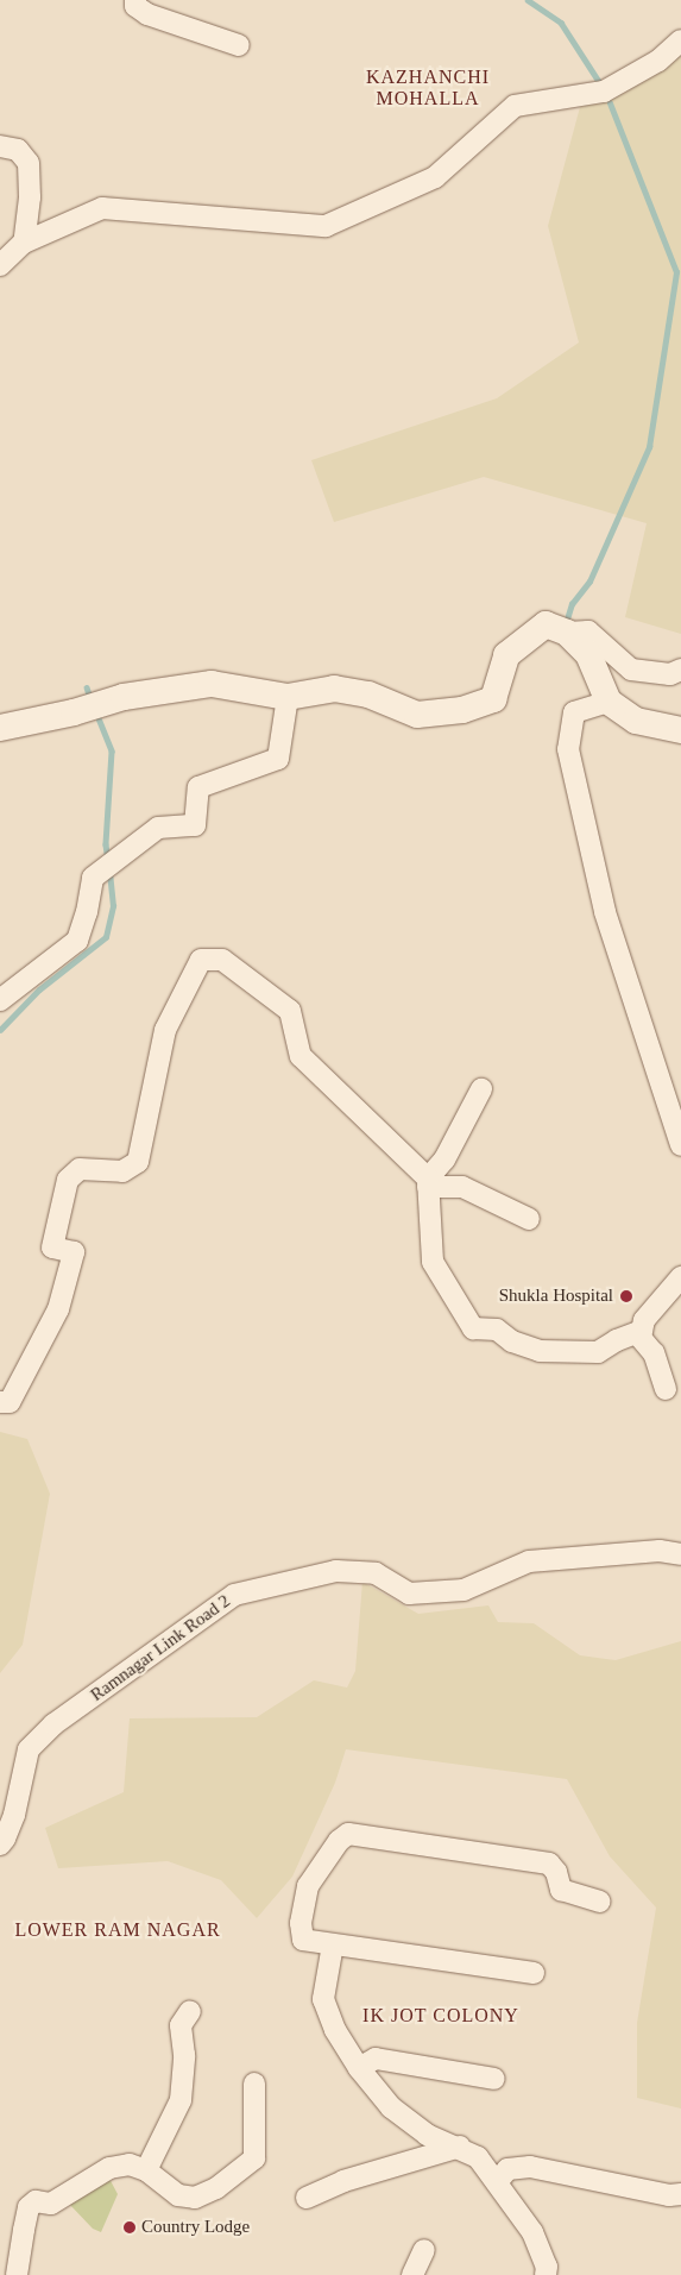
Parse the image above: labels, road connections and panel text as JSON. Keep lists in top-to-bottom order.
{
  "streets": {
    "street": ["Ramnagar Link Road 2"]
  },
  "districts": ["KAZHANCHI MOHALLA", "LOWER RAM NAGAR", "IK JOT COLONY"],
  "places": ["Shukla Hospital", "Country Lodge"]
}
